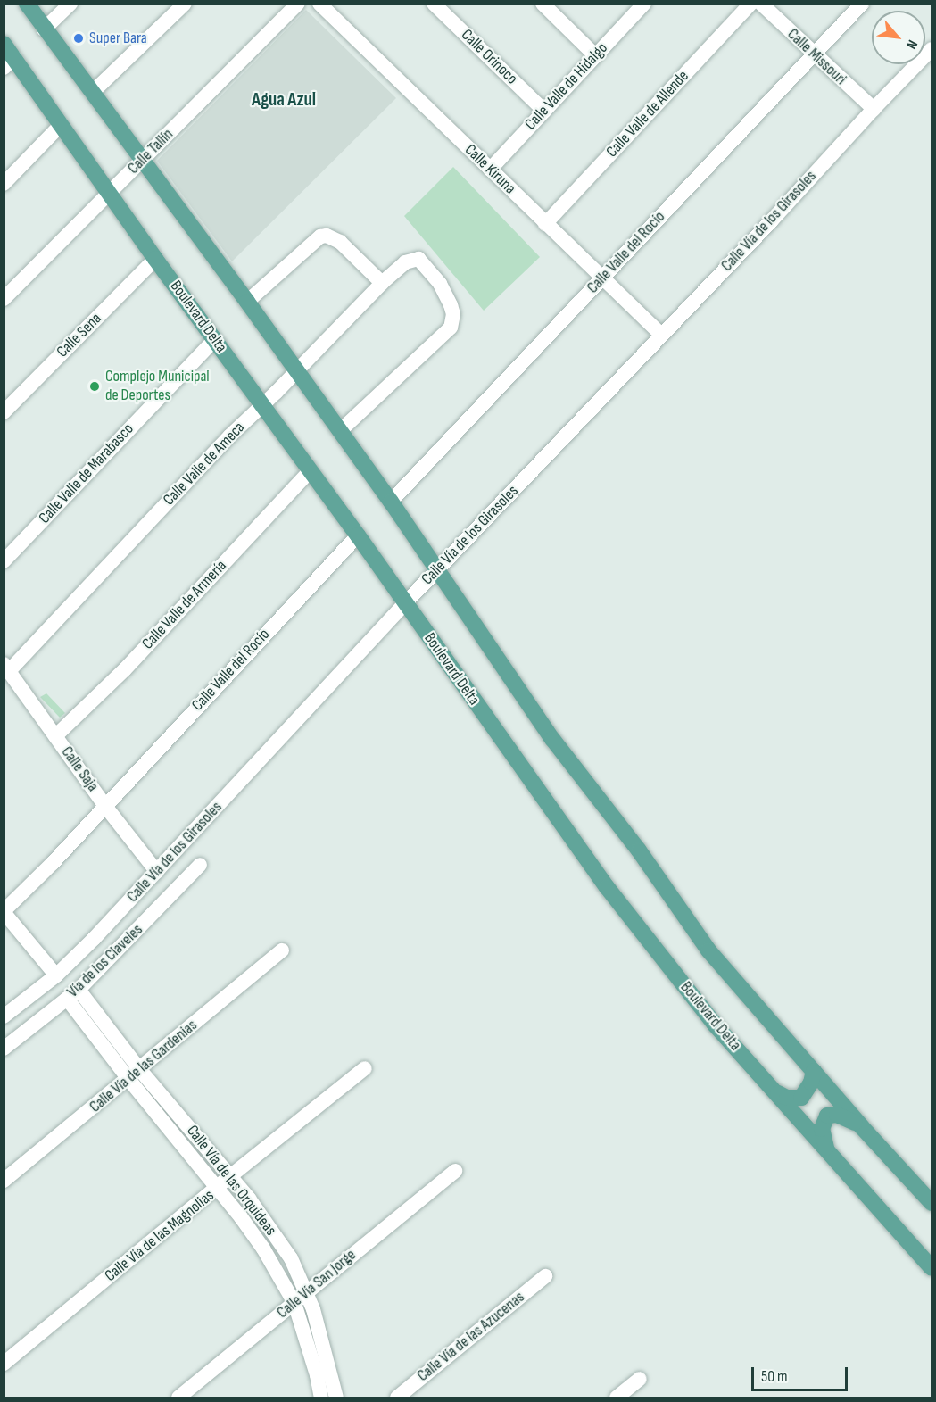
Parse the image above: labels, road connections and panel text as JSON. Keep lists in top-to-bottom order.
{
  "streets": {
    "main road": ["Boulevard Delta"],
    "street": [
      "Calle Orinoco",
      "Calle Missouri",
      "Calle Valle de Hidalgo",
      "Calle Valle de Allende",
      "Calle Tallín",
      "Calle Kiruna",
      "Calle Vía de los Girasoles",
      "Calle Valle del Rocío",
      "Calle Sena",
      "Calle Valle de Ameca",
      "Calle Valle de Marabasco",
      "Calle Valle de Armería",
      "Calle Saja",
      "Vía de los Claveles",
      "Calle Vía de las Gardenias",
      "Calle Vía de las Orquídeas",
      "Calle Vía de las Magnolias",
      "Calle Vía San Jorge",
      "Calle Vía de las Azucenas"
    ]
  },
  "crossings": [
    ["Calle Orinoco", "Calle Valle de Hidalgo"],
    ["Calle Missouri", "Calle Vía de los Girasoles"],
    ["Calle Missouri", "Calle Valle del Rocío"],
    ["Calle Valle de Hidalgo", "Calle Kiruna"],
    ["Calle Valle de Allende", "Calle Kiruna"],
    ["Calle Tallín", "Boulevard Delta"],
    ["Calle Kiruna", "Calle Vía de los Girasoles"],
    ["Calle Kiruna", "Calle Valle del Rocío"],
    ["Calle Vía de los Girasoles", "Boulevard Delta"],
    ["Calle Vía de los Girasoles", "Calle Saja"],
    ["Calle Valle del Rocío", "Boulevard Delta"],
    ["Calle Valle del Rocío", "Calle Saja"],
    ["Boulevard Delta", "Calle Sena"],
    ["Boulevard Delta", "Calle Valle de Ameca"],
    ["Boulevard Delta", "Calle Valle de Marabasco"],
    ["Boulevard Delta", "Calle Valle de Armería"],
    ["Calle Valle de Ameca", "Calle Saja"],
    ["Calle Valle de Armería", "Calle Saja"],
    ["Vía de los Claveles", "Calle Vía de las Orquídeas"],
    ["Calle Vía de las Gardenias", "Calle Vía de las Orquídeas"],
    ["Calle Vía de las Orquídeas", "Calle Vía de las Magnolias"],
    ["Calle Vía de las Orquídeas", "Calle Vía San Jorge"]
  ],
  "districts": ["Agua Azul"],
  "places": ["Super Bara", "Complejo Municipal de Deportes"],
  "scale_bar": "50 m",
  "north": "bottom right"
}
